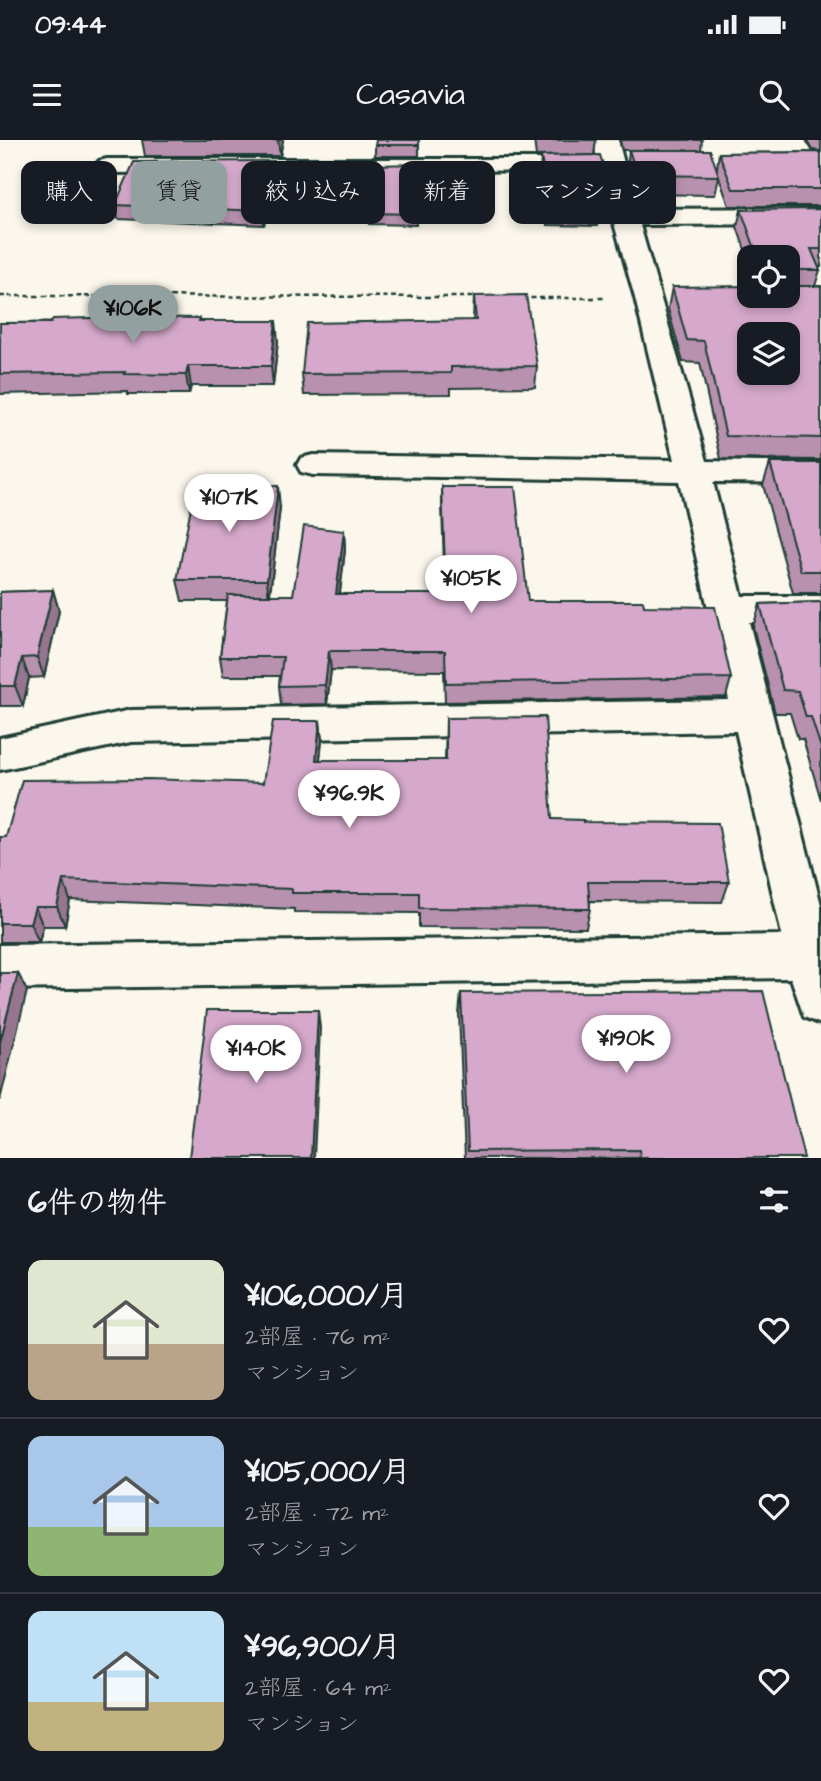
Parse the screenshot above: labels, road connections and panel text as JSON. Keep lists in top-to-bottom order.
{
  "page": {
    "status": "09:44",
    "header": "Casavia",
    "chip": [
      "購入",
      "賃貸",
      "絞り込み",
      "新着",
      "マンション"
    ],
    "price": [
      "¥106K",
      "¥107K",
      "¥105K",
      "¥96.9K",
      "¥190K",
      "¥140K"
    ],
    "heading": "6件の物件",
    "list": [
      {
        "name": "¥106,000/月",
        "note": "2部屋 · 76 m² · マンション"
      },
      {
        "name": "¥105,000/月",
        "note": "2部屋 · 72 m² · マンション"
      },
      {
        "name": "¥96,900/月",
        "note": "2部屋 · 64 m² · マンション"
      }
    ]
  }
}
